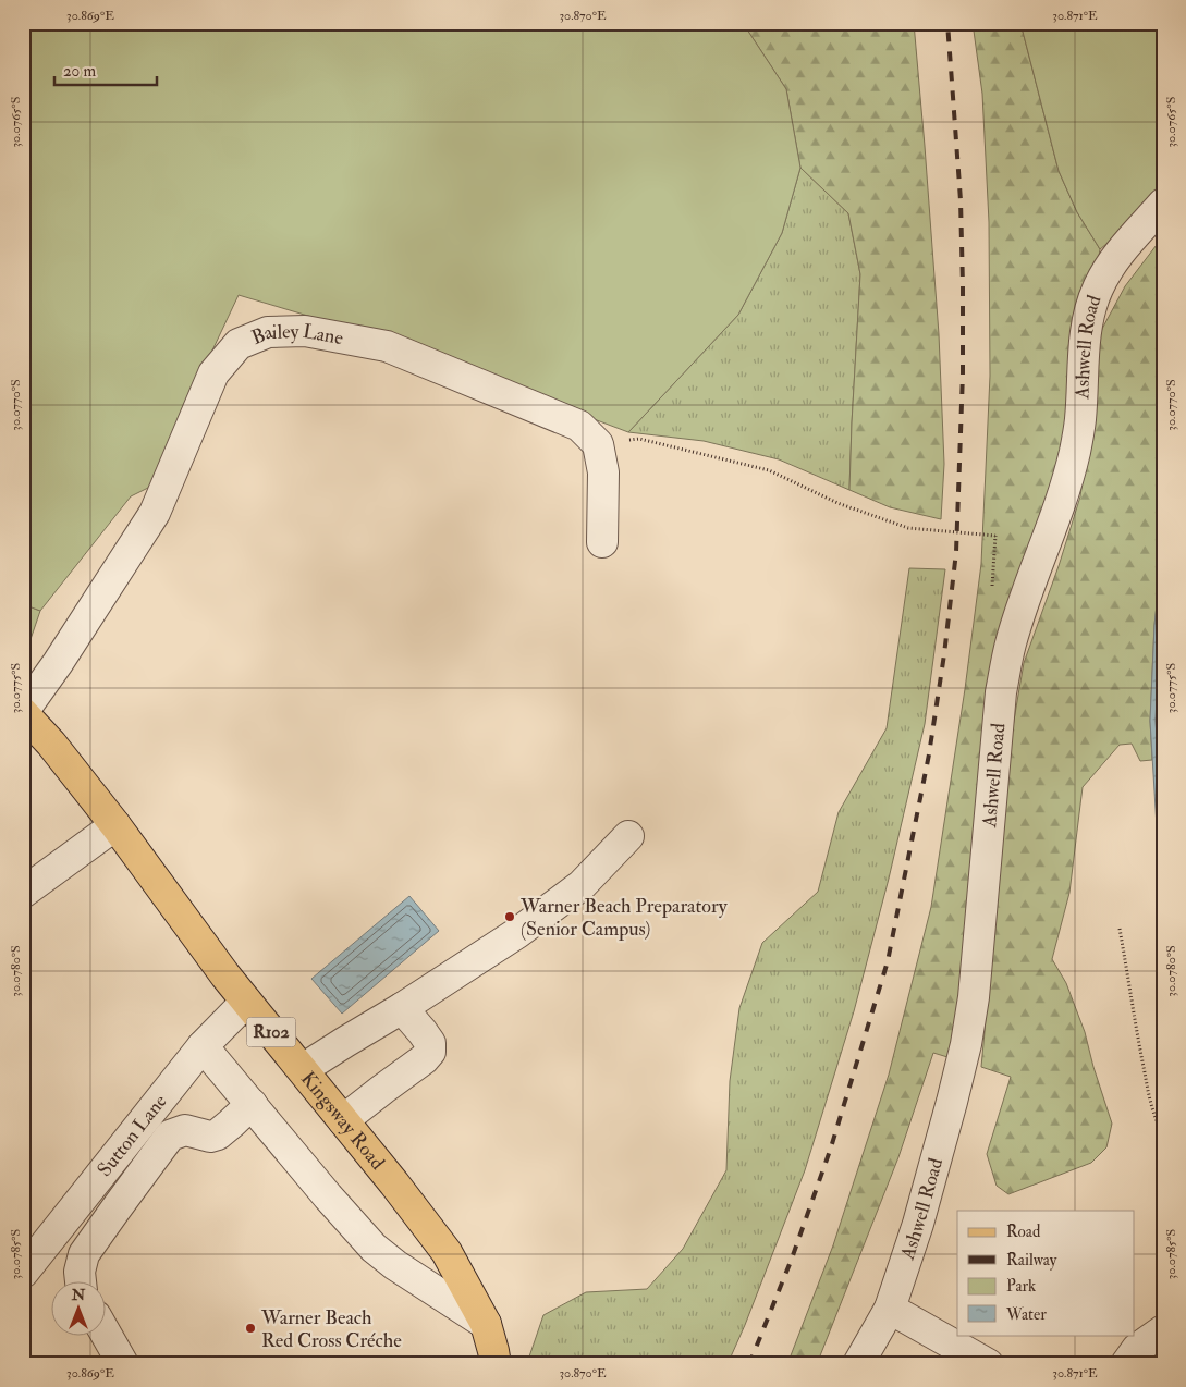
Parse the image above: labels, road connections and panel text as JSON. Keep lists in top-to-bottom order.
{
  "streets": {
    "main road": ["R102", "Kingsway Road"],
    "street": ["Bailey Lane", "Ashwell Road", "Sutton Lane"]
  },
  "crossings": [
    ["Bailey Lane", "Kingsway Road"],
    ["Kingsway Road", "Sutton Lane"]
  ],
  "places": ["Warner Beach Preparatory (Senior Campus)", "Warner Beach Red Cross Créche"],
  "legend": [
    "Road",
    "Railway",
    "Park",
    "Water"
  ],
  "scale_bar": "20 m",
  "north": "top",
  "coordinates": [
    "30.869°E",
    "30.870°E",
    "30.871°E",
    "30.0765°S",
    "30.0770°S",
    "30.0775°S",
    "30.0780°S",
    "30.0785°S"
  ]
}
